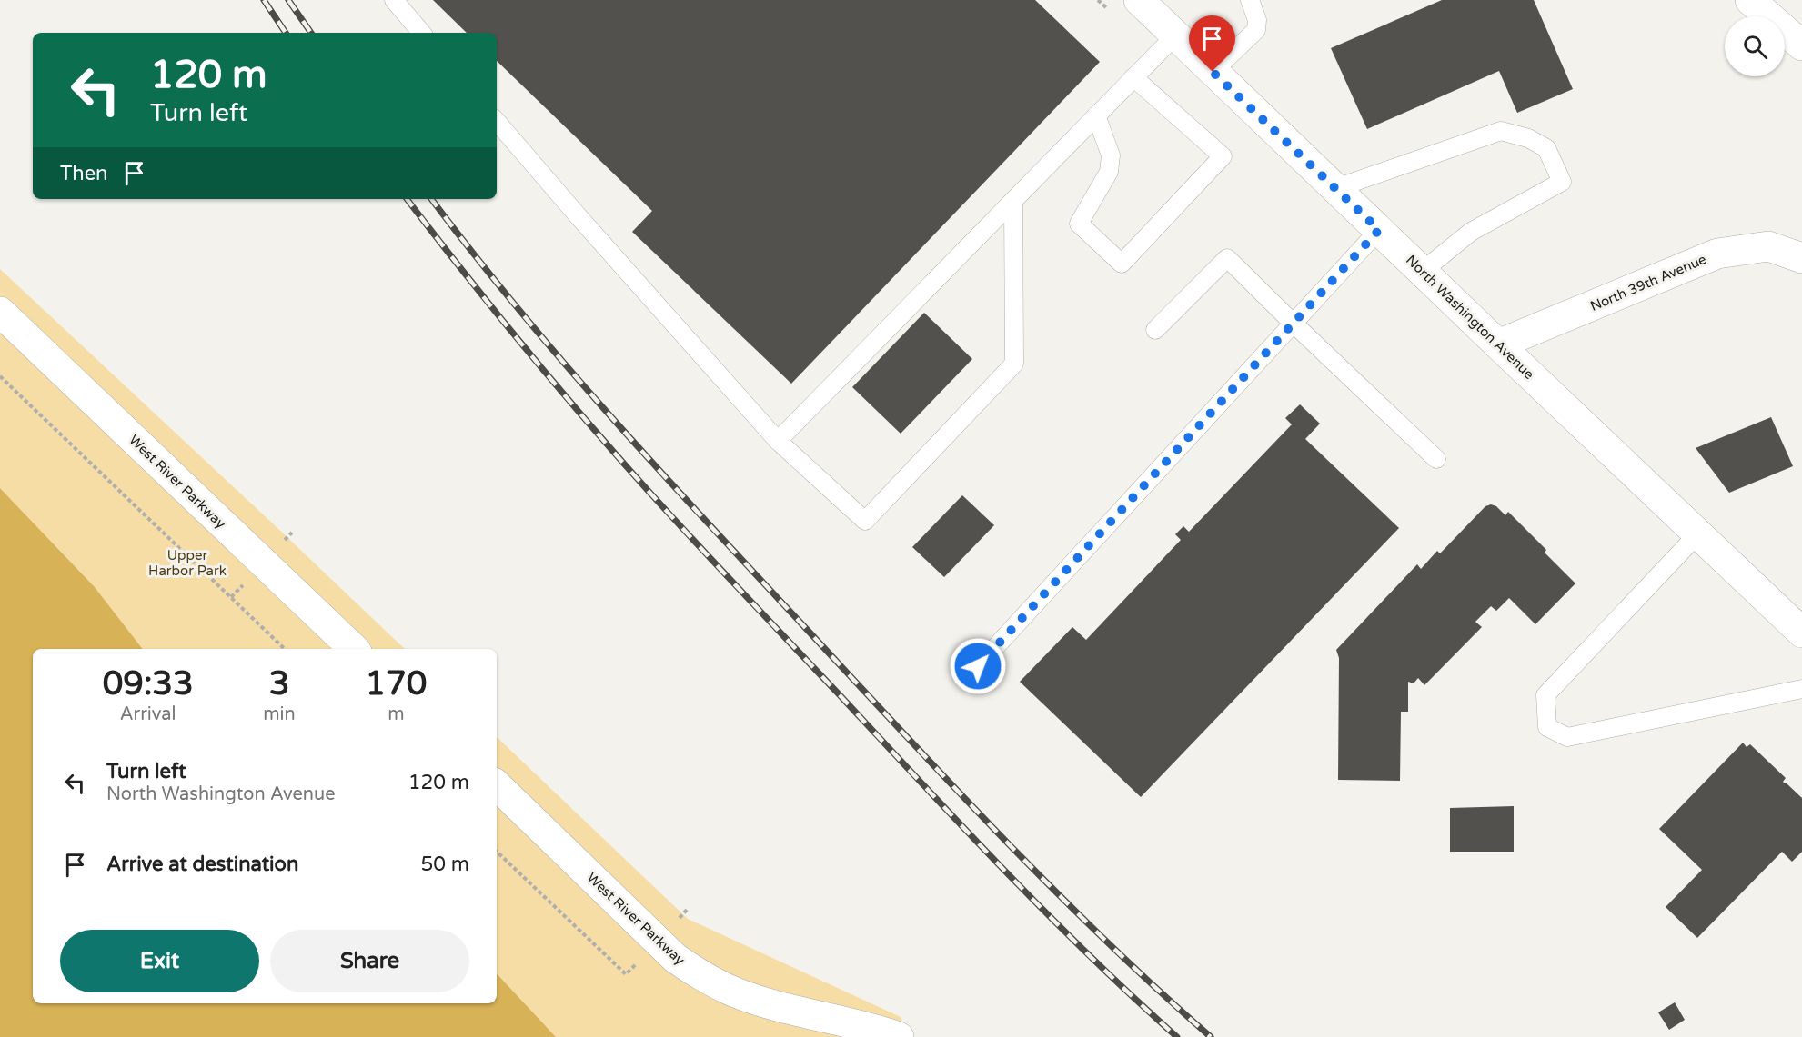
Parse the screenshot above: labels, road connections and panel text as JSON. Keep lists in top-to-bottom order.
{
  "streets": {
    "main road": ["North 39th Avenue", "North Washington Avenue", "West River Parkway"]
  },
  "crossings": [
    ["North 39th Avenue", "North Washington Avenue"]
  ],
  "parks": ["Upper Harbor Park"],
  "page": {
    "turn": ["120 m", "Turn left"],
    "then": "Then",
    "eta": [
      "09:33",
      "Arrival",
      "3",
      "min",
      "170",
      "m"
    ],
    "list": [
      {
        "name": "Turn left",
        "note": "North Washington Avenue",
        "value": "120 m"
      },
      {
        "name": "Arrive at destination",
        "value": "50 m"
      }
    ],
    "buttons": ["Exit", "Share"]
  }
}
